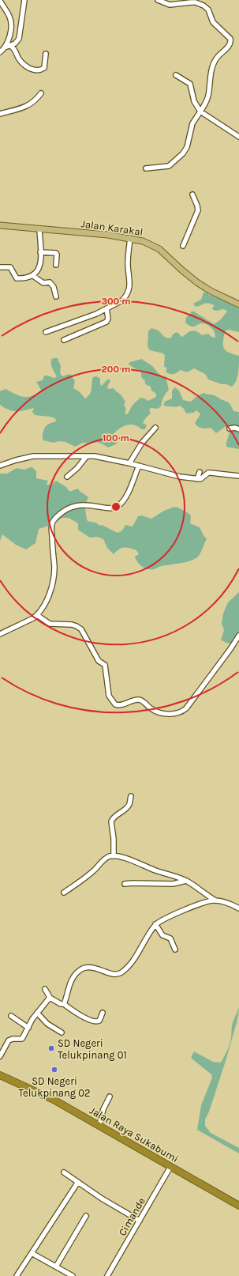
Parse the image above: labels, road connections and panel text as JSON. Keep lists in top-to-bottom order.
{
  "streets": {
    "highway": ["Jalan Raya Sukabumi"],
    "main road": ["Jalan Karakal"],
    "street": ["Cimande"]
  },
  "crossings": [
    ["Jalan Raya Sukabumi", "Cimande"]
  ],
  "places": ["SD Negeri Telukpinang 01", "SD Negeri Telukpinang 02"],
  "rings": ["300 m", "200 m", "100 m"]
}
